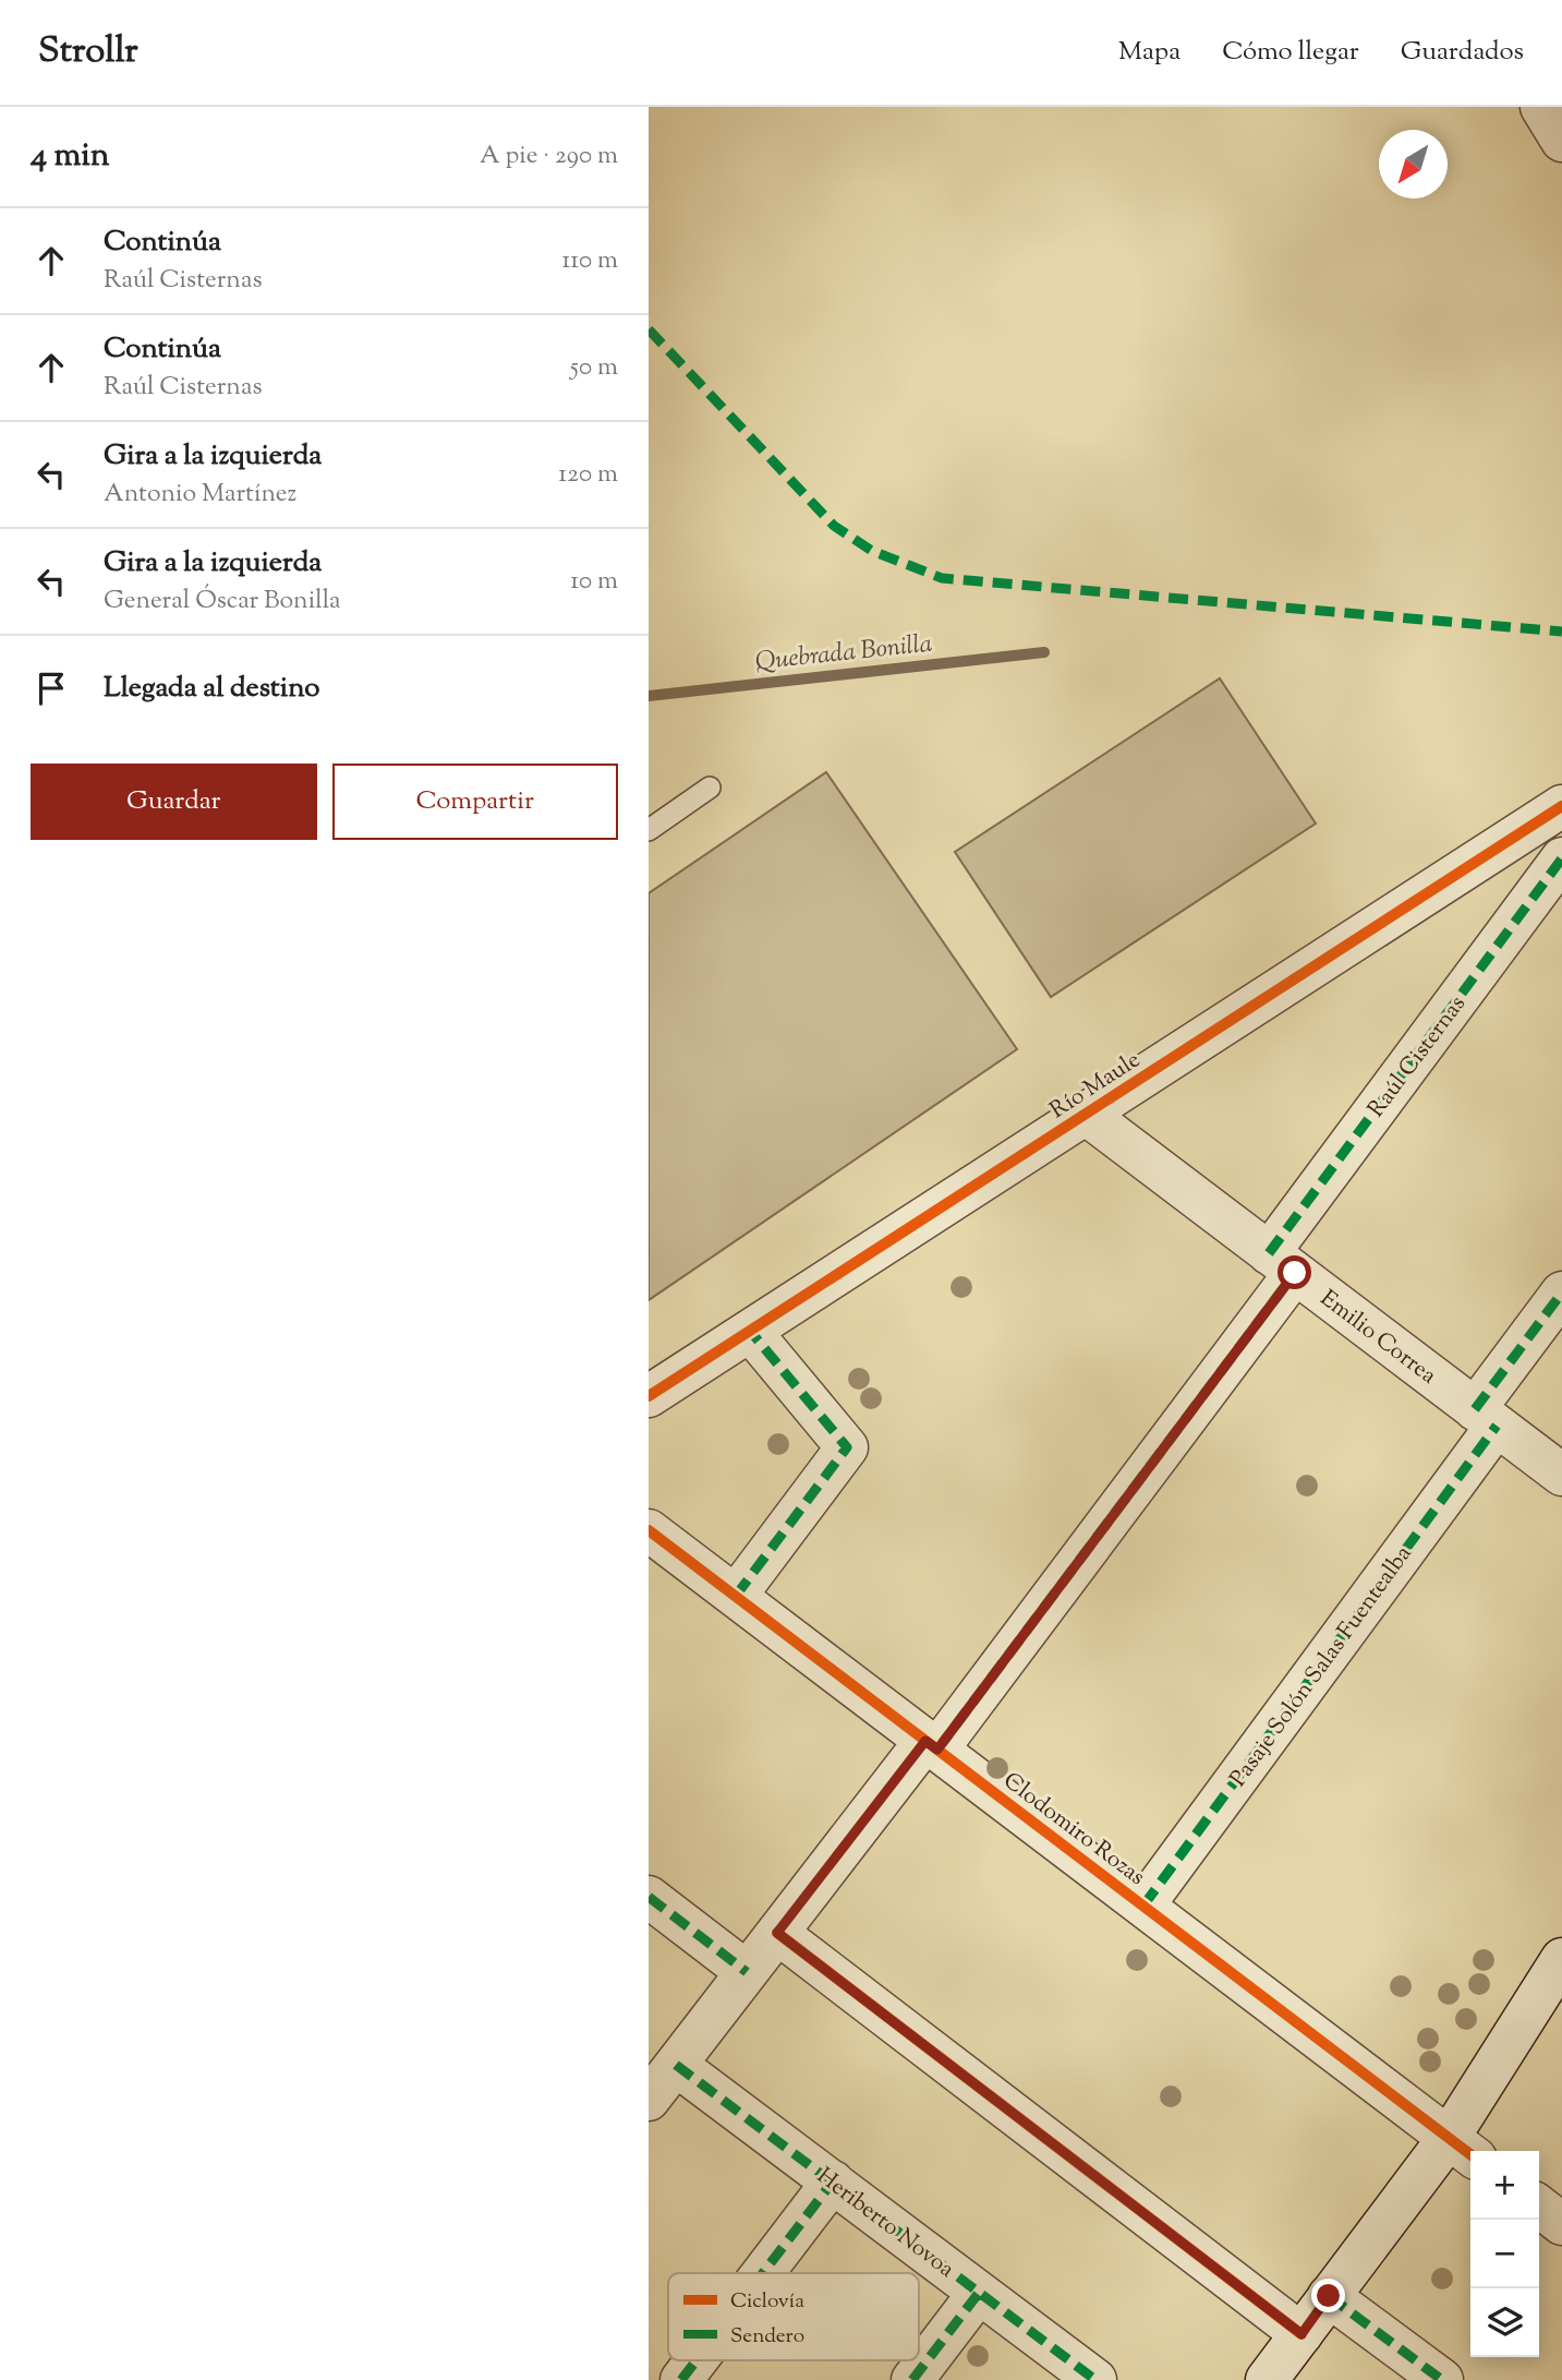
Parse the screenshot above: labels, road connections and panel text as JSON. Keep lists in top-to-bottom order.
{
  "streets": {
    "street": [
      "Raúl Cisternas",
      "Río Maule",
      "Emilio Correa",
      "Pasaje Solón Salas Fuentealba",
      "Clodomiro Rozas",
      "Heriberto Novoa"
    ]
  },
  "crossings": [
    ["Raúl Cisternas", "Emilio Correa"],
    ["Raúl Cisternas", "Clodomiro Rozas"],
    ["Raúl Cisternas", "Heriberto Novoa"],
    ["Río Maule", "Emilio Correa"],
    ["Emilio Correa", "Pasaje Solón Salas Fuentealba"],
    ["Pasaje Solón Salas Fuentealba", "Clodomiro Rozas"]
  ],
  "water": ["Quebrada Bonilla"],
  "legend": ["Ciclovía", "Sendero"],
  "north": "bottom left",
  "page": {
    "header": "Strollr",
    "nav": ["Mapa", "Cómo llegar", "Guardados"],
    "heading": ["4 min", "A pie · 290 m"],
    "list": [
      ["Continúa", "Raúl Cisternas", "110 m"],
      ["Continúa", "Raúl Cisternas", "50 m"],
      ["Gira a la izquierda", "Antonio Martínez", "120 m"],
      ["Gira a la izquierda", "General Óscar Bonilla", "10 m"],
      "Llegada al destino"
    ],
    "buttons": ["Guardar", "Compartir"],
    "map_buttons": ["+", "−"]
  }
}
